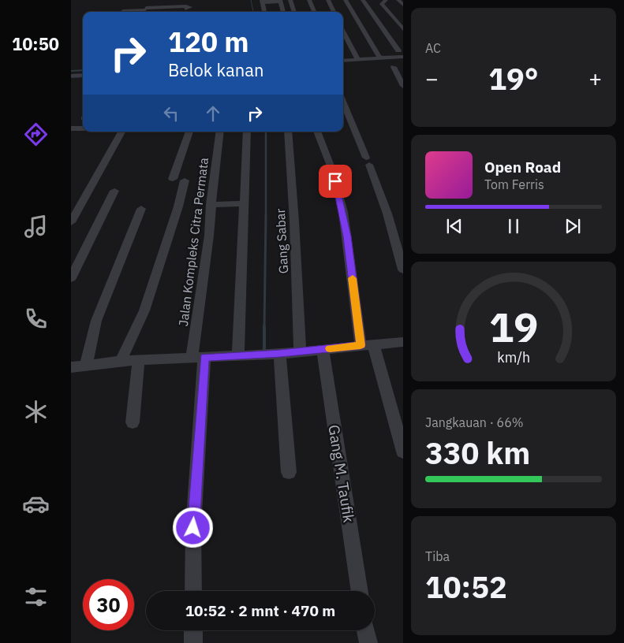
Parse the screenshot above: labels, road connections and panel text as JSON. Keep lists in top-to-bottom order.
{
  "streets": {
    "street": ["Gang Sabar", "Jalan Kompleks Citra Permata", "Gang M. Taufik"]
  },
  "page": {
    "tabs": "10:50",
    "tile": [
      "AC",
      ["Jangkauan · 66%", "330 km"],
      ["Tiba", "10:52"]
    ],
    "turn": ["120 m", "Belok kanan"],
    "heat": ["−", "19°", "+"],
    "song": ["Open Road", "Tom Ferris"],
    "limit": "30",
    "trip": "10:52 · 2 mnt · 470 m",
    "gauge": ["19", "km/h"]
  }
}
